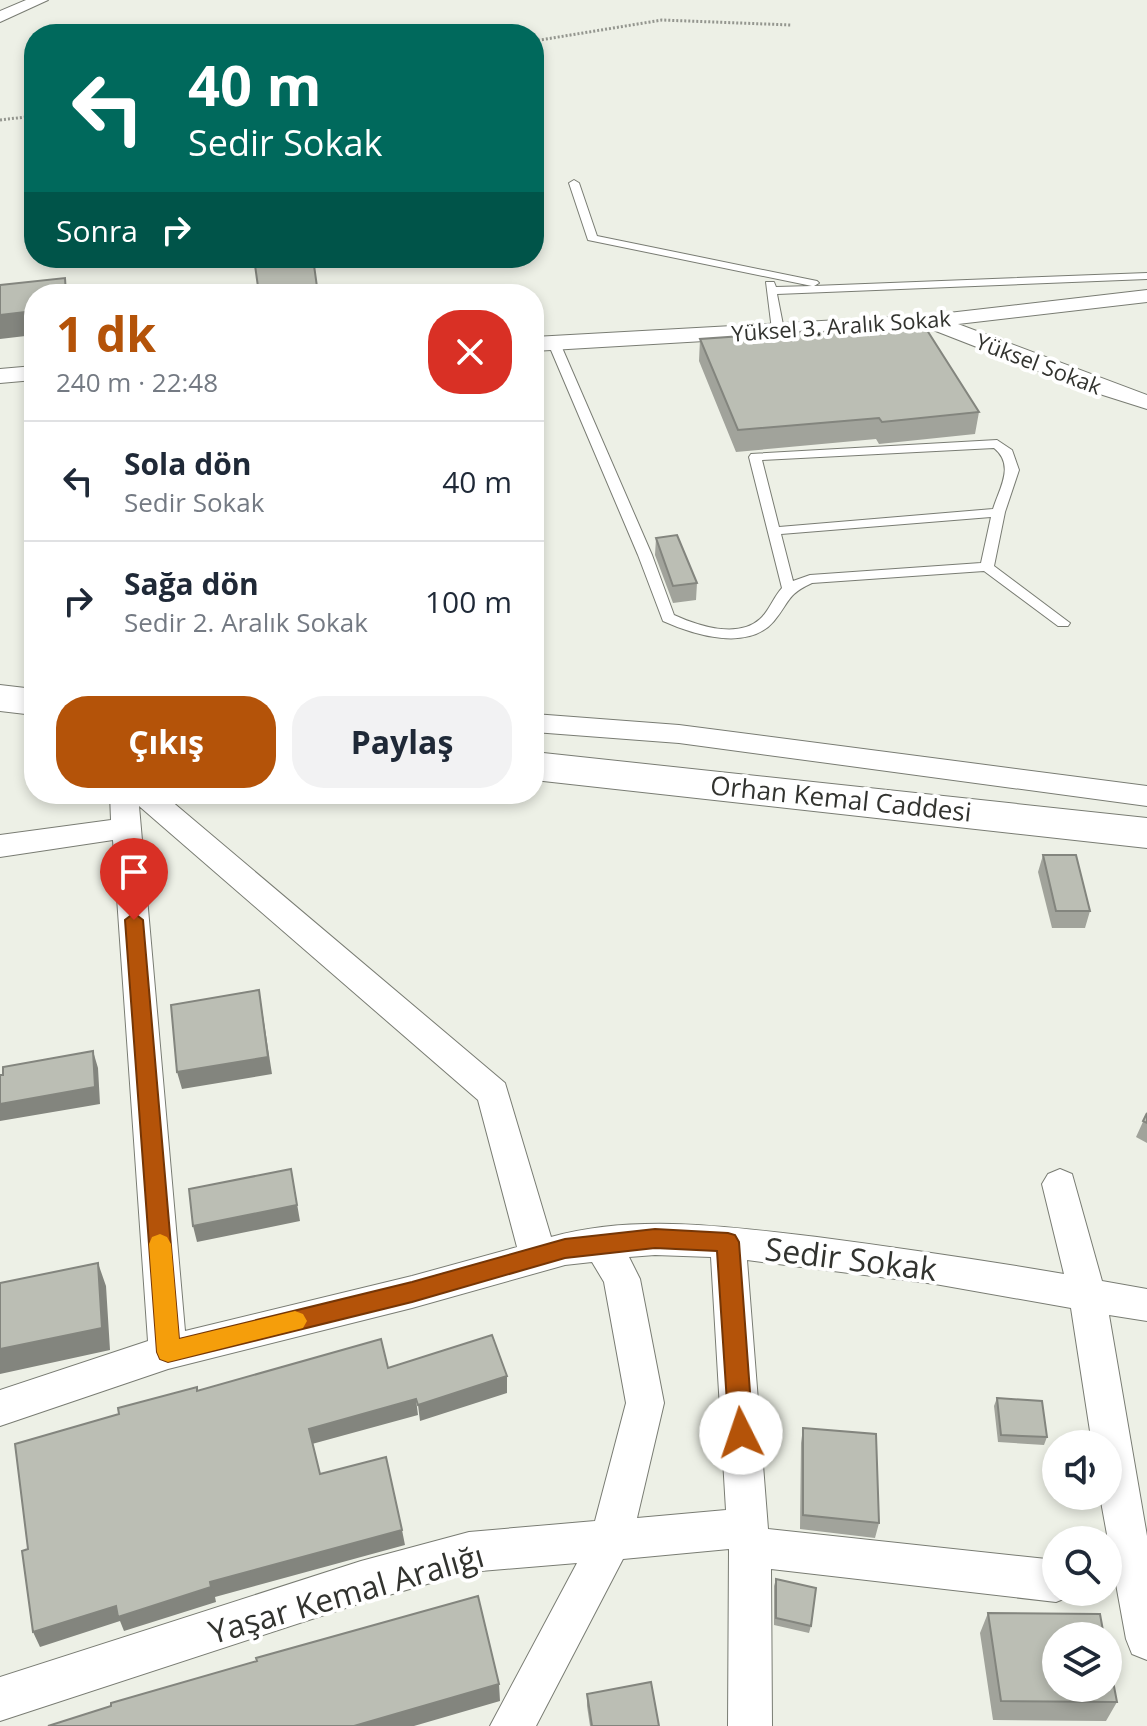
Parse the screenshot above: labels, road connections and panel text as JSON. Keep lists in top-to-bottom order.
{
  "streets": {
    "street": [
      "Yüksel 3. Aralık Sokak",
      "Yüksel Sokak",
      "Orhan Kemal Caddesi",
      "Sedir Sokak",
      "Yaşar Kemal Aralığı"
    ]
  },
  "crossings": [
    ["Yüksel 3. Aralık Sokak", "Yüksel Sokak"]
  ],
  "page": {
    "turn": ["40 m", "Sedir Sokak"],
    "then": "Sonra",
    "heading": ["1 dk", "240 m · 22:48"],
    "list": [
      {
        "name": "Sola dön",
        "note": "Sedir Sokak",
        "value": "40 m"
      },
      {
        "name": "Sağa dön",
        "note": "Sedir 2. Aralık Sokak",
        "value": "100 m"
      }
    ],
    "buttons": ["Çıkış", "Paylaş"]
  }
}
